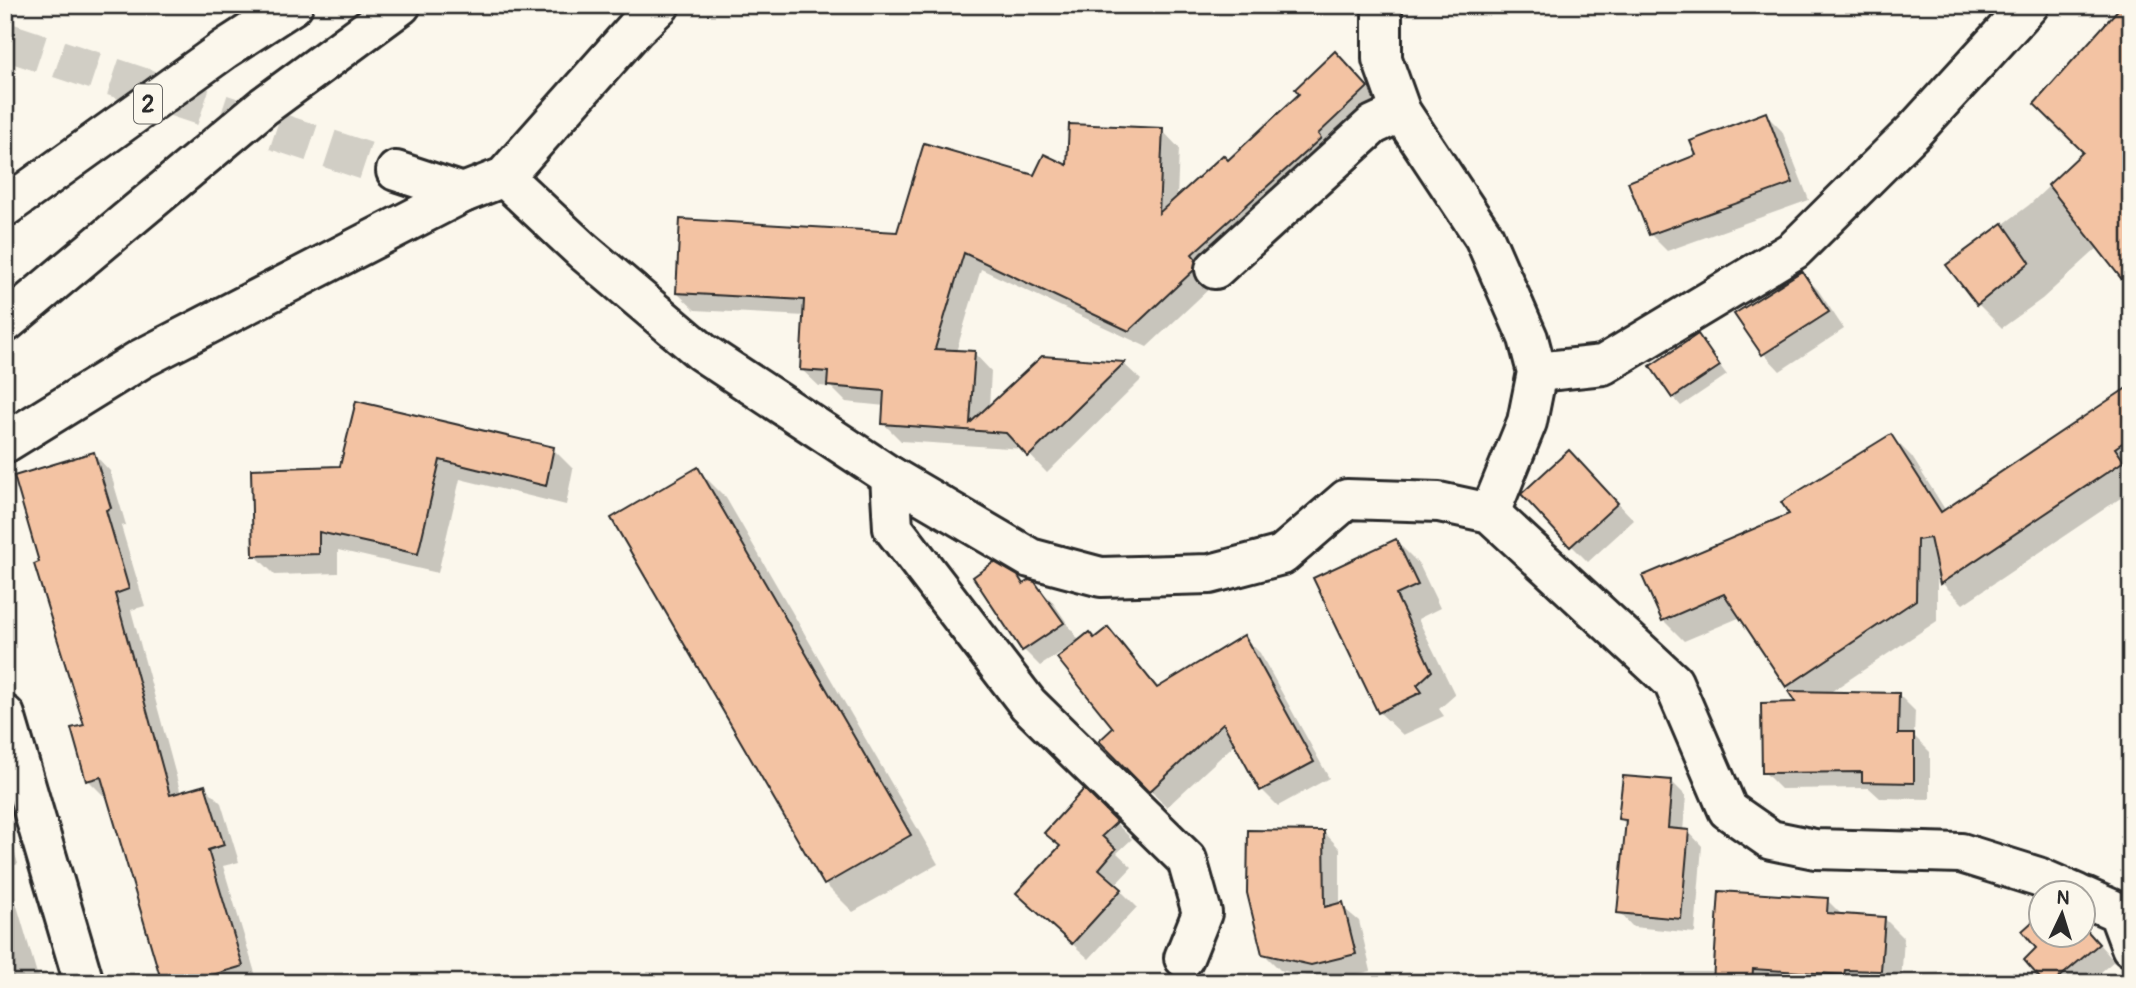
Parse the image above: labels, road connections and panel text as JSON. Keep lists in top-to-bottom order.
{
  "streets": {
    "main road": ["2"]
  },
  "north": "top"
}
